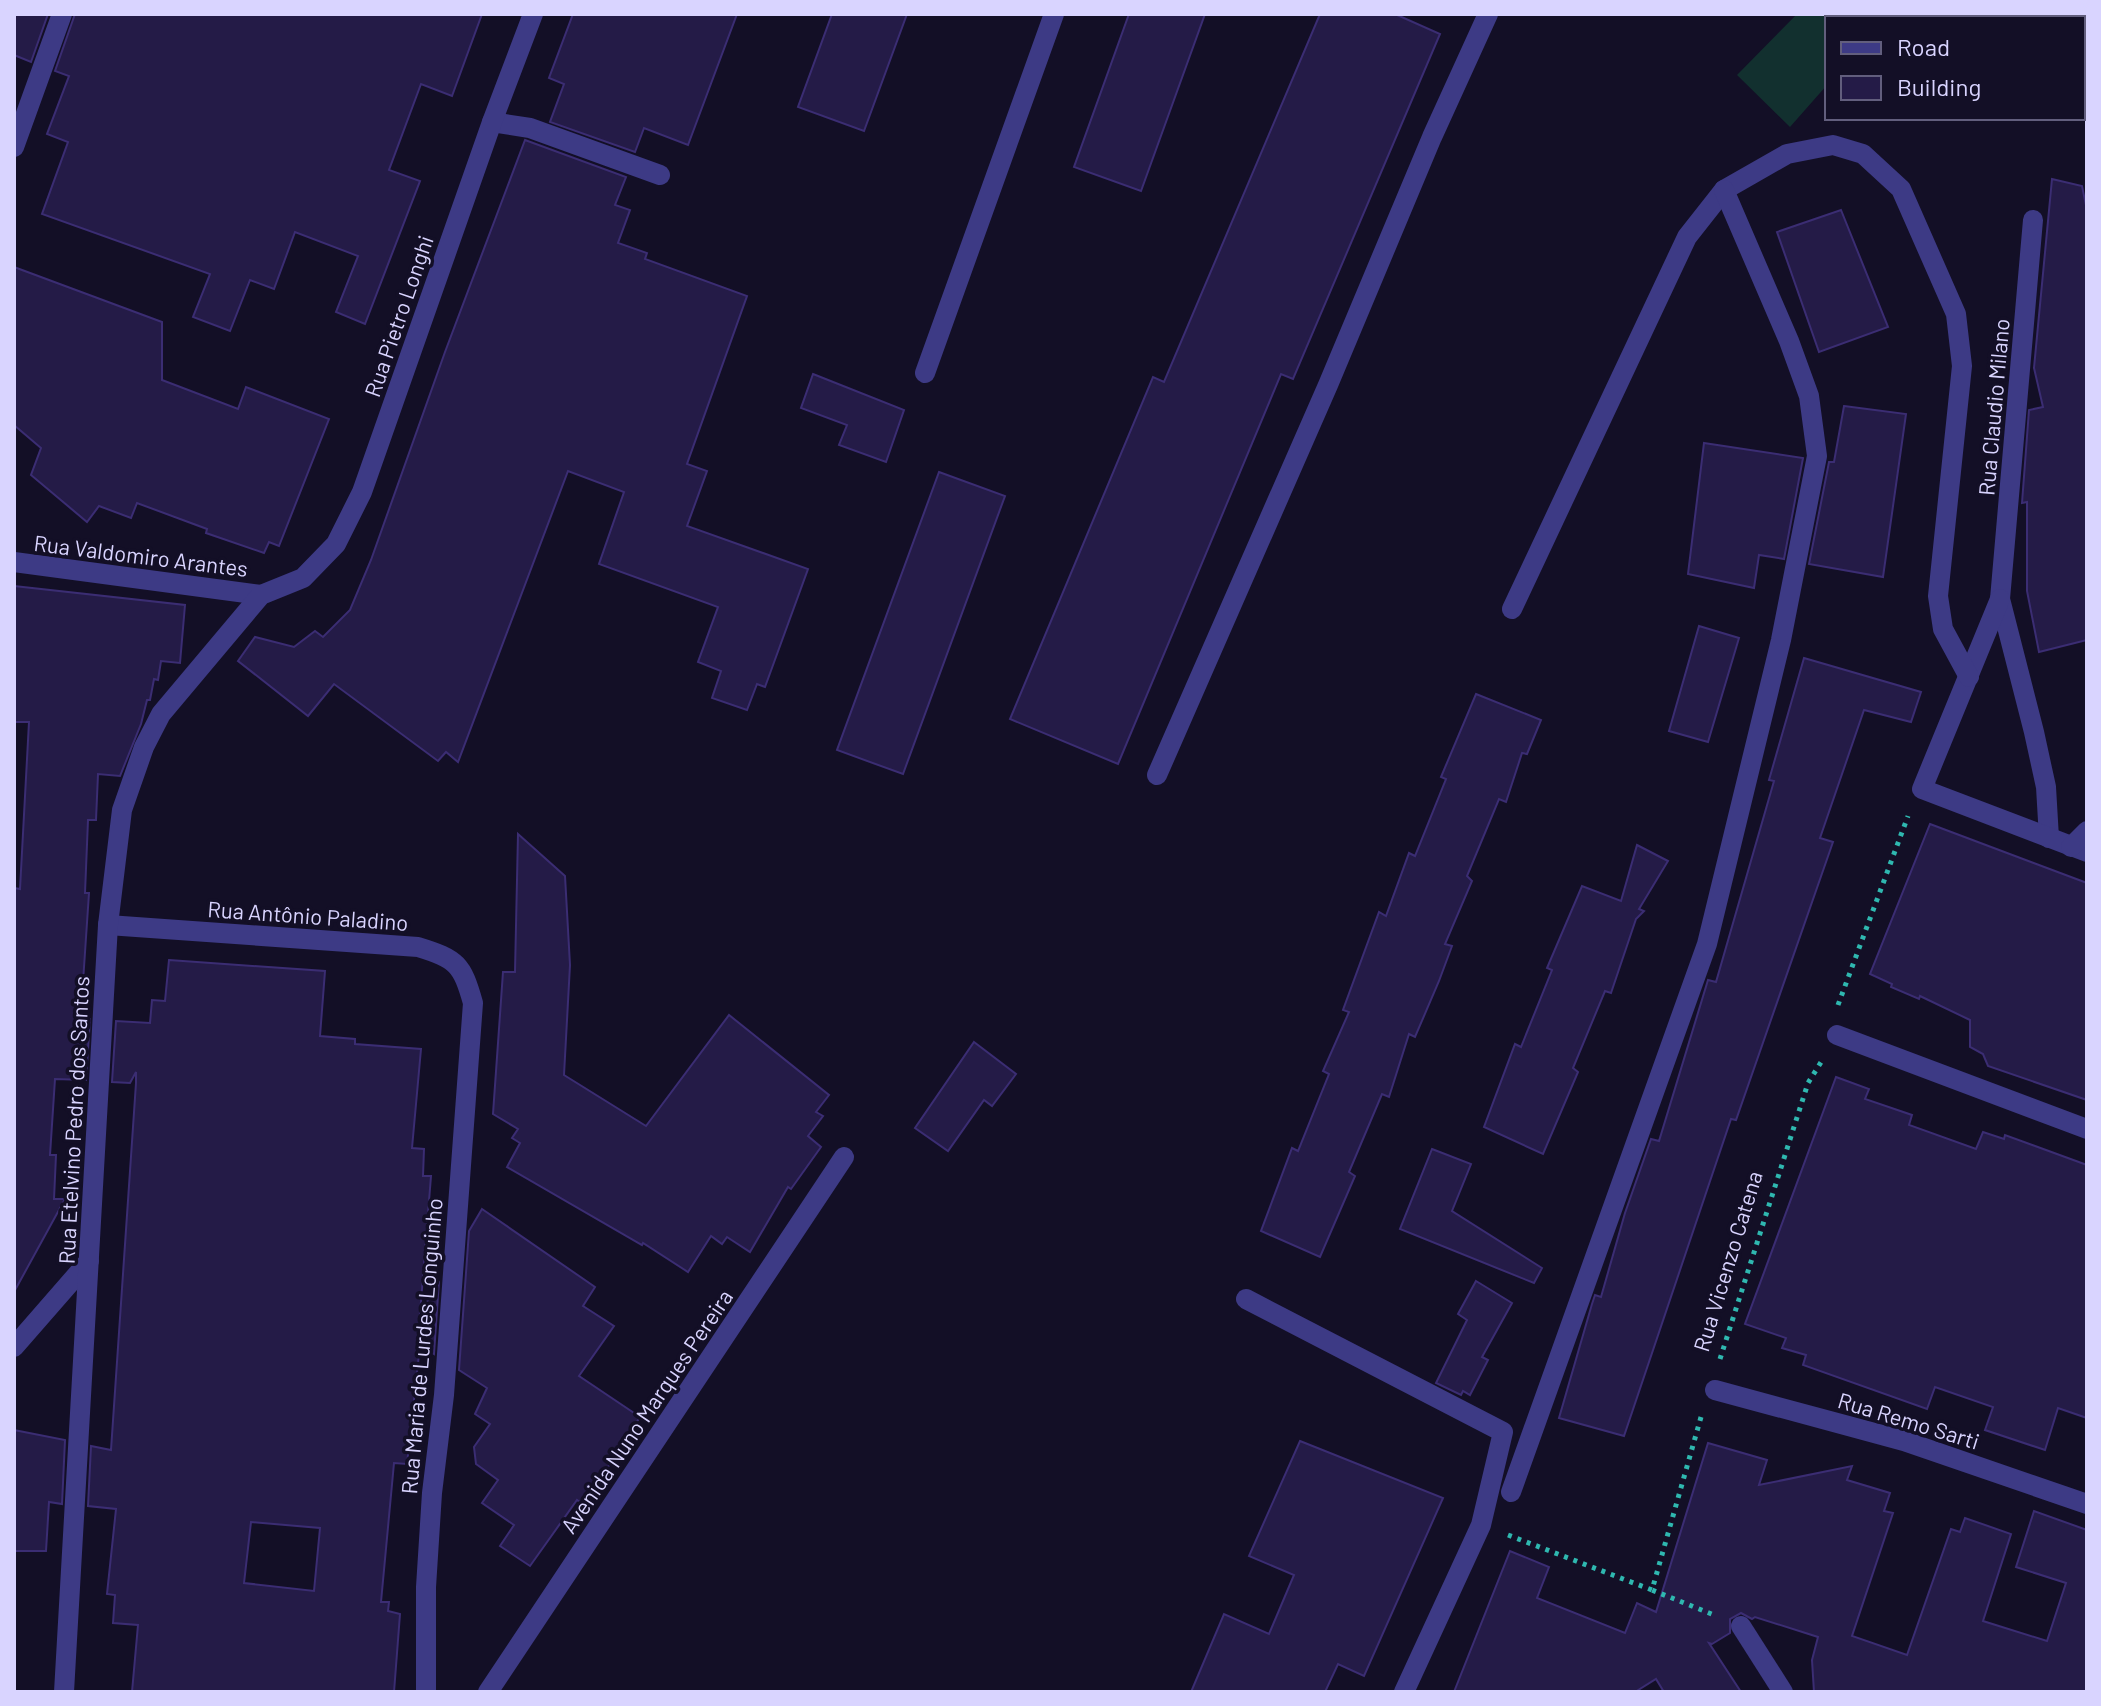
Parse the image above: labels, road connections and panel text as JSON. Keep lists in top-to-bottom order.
{
  "streets": {
    "street": [
      "Rua Pietro Longhi",
      "Rua Claudio Milano",
      "Rua Valdomiro Arantes",
      "Rua Antônio Paladino",
      "Rua Etelvino Pedro dos Santos",
      "Rua Maria de Lurdes Longuinho",
      "Avenida Nuno Marques Pereira",
      "Rua Remo Sarti"
    ],
    "path": ["Rua Vicenzo Catena"]
  },
  "crossings": [
    ["Rua Pietro Longhi", "Rua Valdomiro Arantes"],
    ["Rua Pietro Longhi", "Rua Etelvino Pedro dos Santos"],
    ["Rua Claudio Milano", "Rua Vicenzo Catena"],
    ["Rua Valdomiro Arantes", "Rua Etelvino Pedro dos Santos"],
    ["Rua Antônio Paladino", "Rua Etelvino Pedro dos Santos"],
    ["Rua Antônio Paladino", "Rua Maria de Lurdes Longuinho"],
    ["Rua Vicenzo Catena", "Rua Remo Sarti"]
  ],
  "legend": ["Road", "Building"]
}
